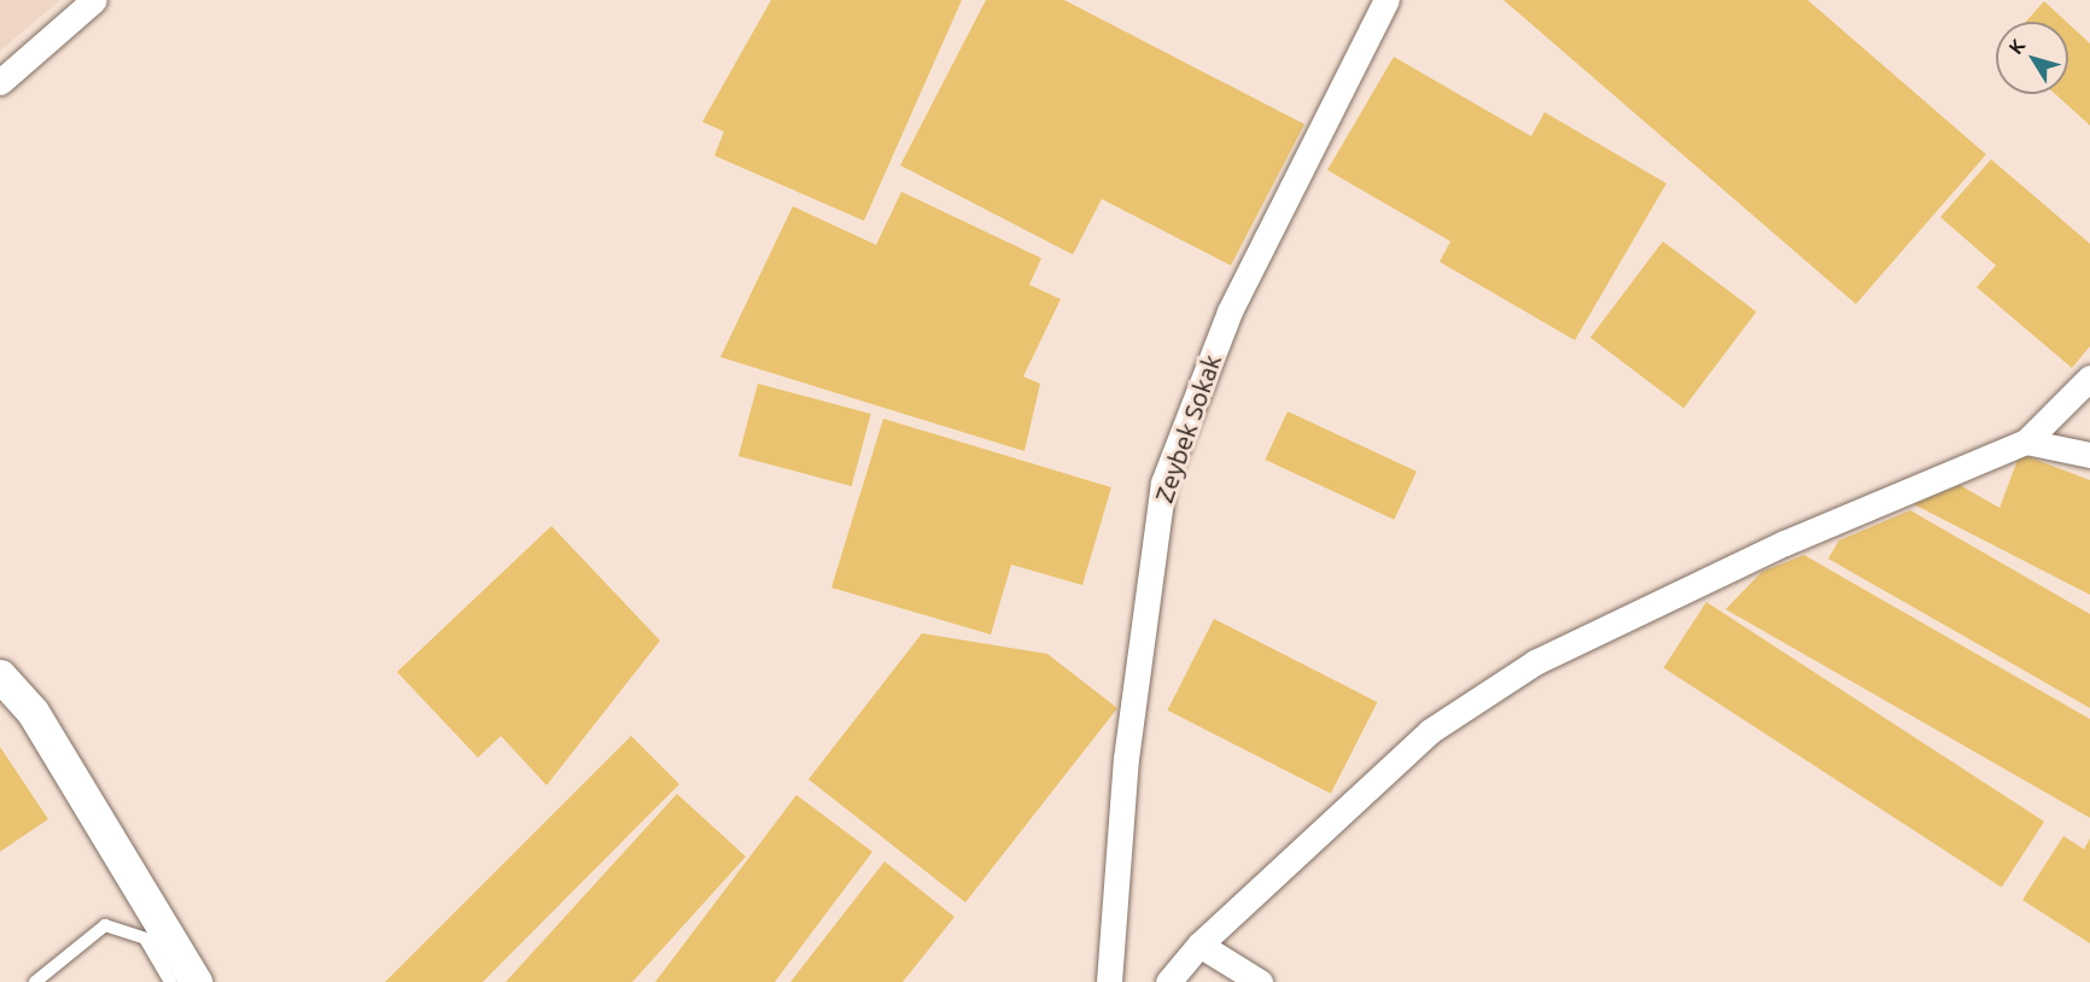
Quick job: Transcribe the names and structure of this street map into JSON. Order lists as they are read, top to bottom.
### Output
{
  "streets": {
    "street": ["Zeybek Sokak"]
  },
  "north": "top left"
}
